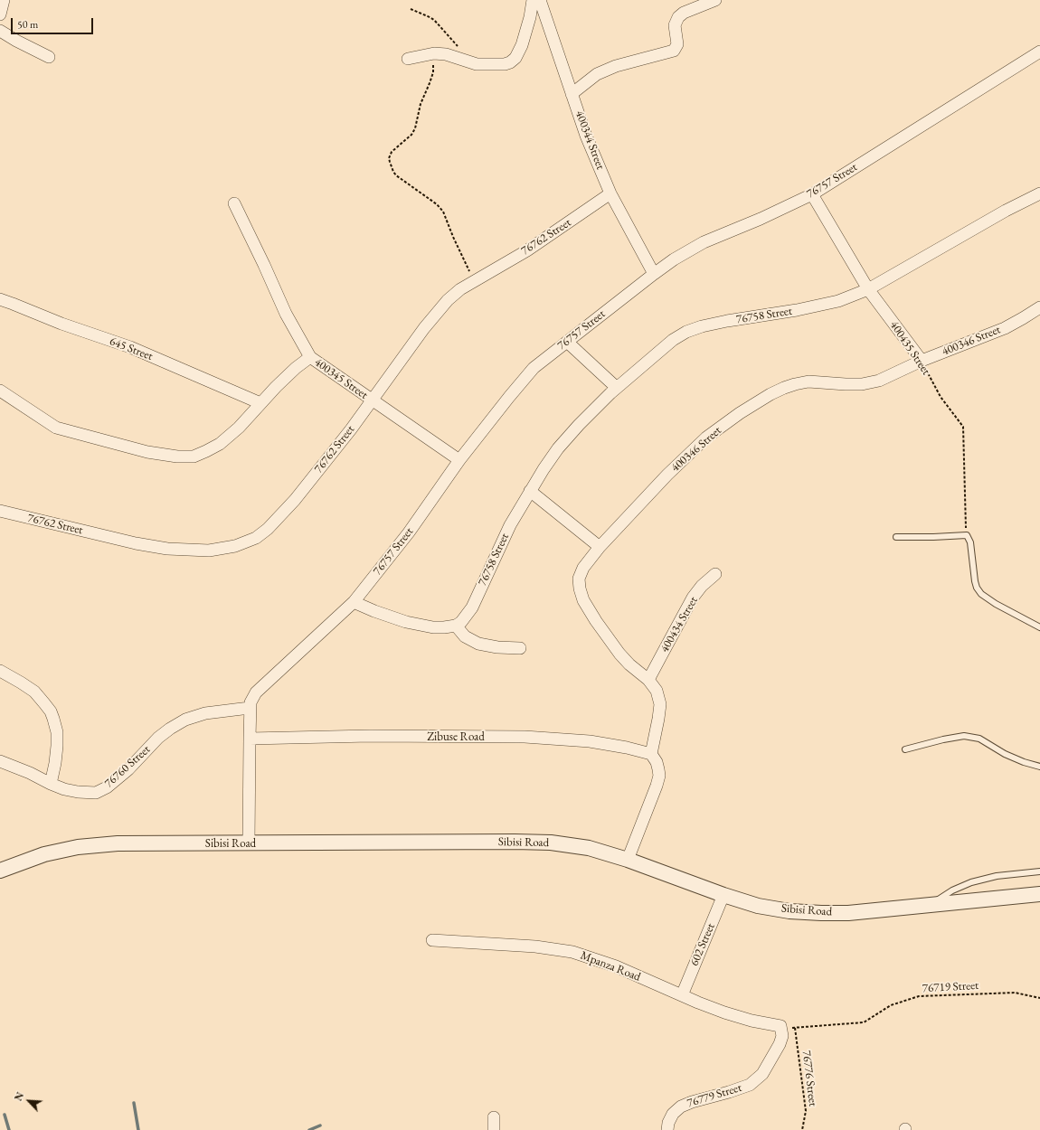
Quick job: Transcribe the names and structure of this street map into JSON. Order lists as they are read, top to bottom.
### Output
{
  "streets": {
    "street": [
      "400344 Street",
      "76757 Street",
      "76762 Street",
      "76758 Street",
      "400346 Street",
      "400435 Street",
      "645 Street",
      "400345 Street",
      "400434 Street",
      "Zibuse Road",
      "76760 Street",
      "Sibisi Road",
      "602 Street",
      "Mpanza Road",
      "76779 Street"
    ],
    "path": ["76719 Street", "76776 Street"]
  },
  "crossings": [
    ["400344 Street", "76757 Street"],
    ["400344 Street", "76762 Street"],
    ["76757 Street", "400435 Street"],
    ["76757 Street", "400345 Street"],
    ["76757 Street", "Zibuse Road"],
    ["76757 Street", "76760 Street"],
    ["76762 Street", "400345 Street"],
    ["76758 Street", "400435 Street"],
    ["400346 Street", "400435 Street"],
    ["400346 Street", "400434 Street"],
    ["400346 Street", "Zibuse Road"],
    ["Sibisi Road", "602 Street"],
    ["602 Street", "Mpanza Road"],
    ["Mpanza Road", "76719 Street"],
    ["Mpanza Road", "76779 Street"],
    ["76719 Street", "76776 Street"],
    ["76719 Street", "76779 Street"]
  ],
  "scale_bar": "50 m",
  "north": "top left"
}
